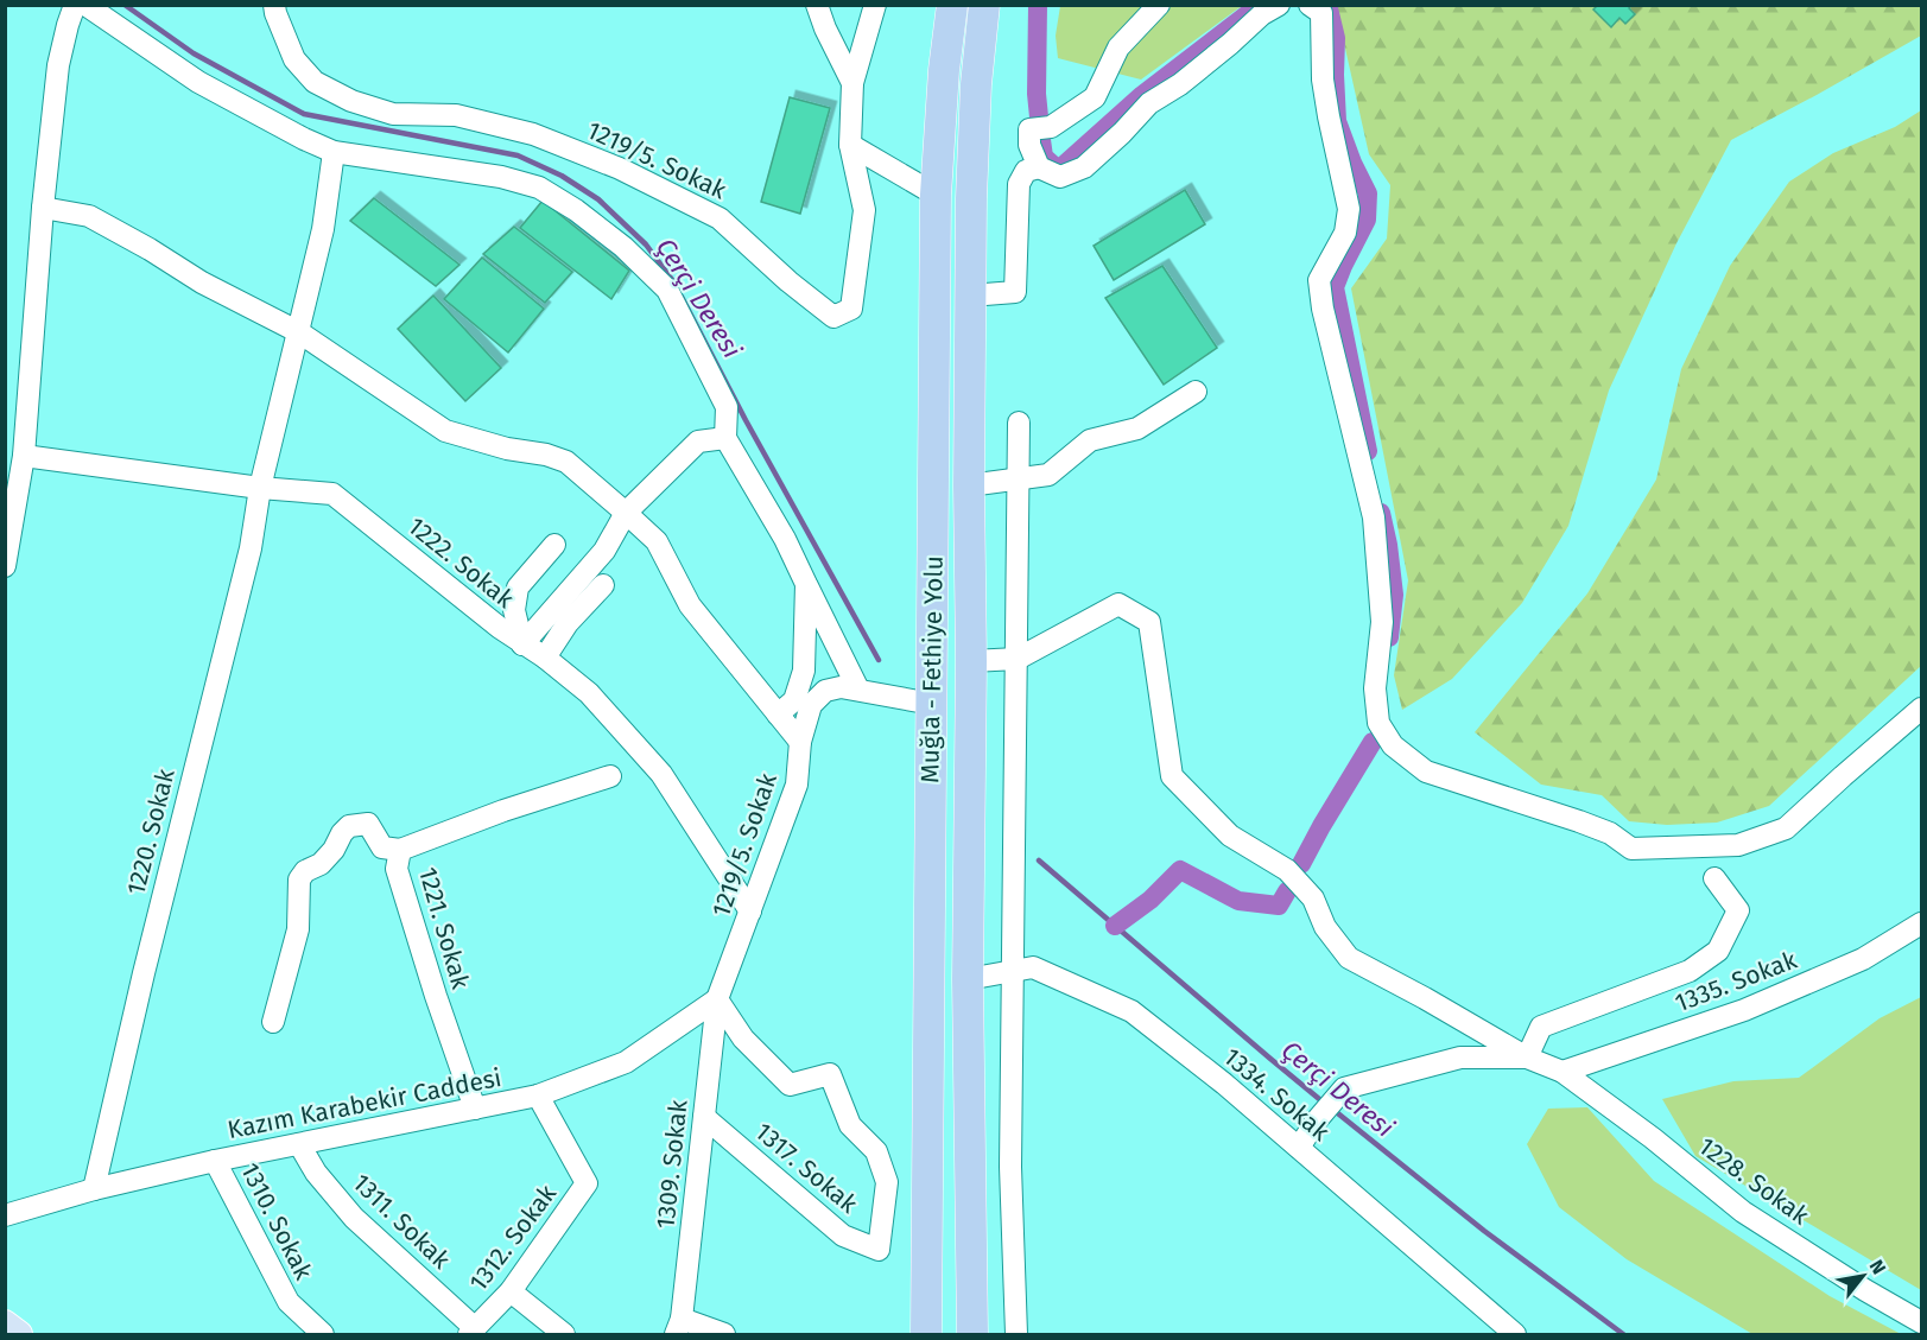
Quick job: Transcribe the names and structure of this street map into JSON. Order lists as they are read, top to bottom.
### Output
{
  "streets": {
    "highway": ["Muğla - Fethiye Yolu"],
    "street": [
      "1219/5. Sokak",
      "1222. Sokak",
      "1220. Sokak",
      "1221. Sokak",
      "1335. Sokak",
      "1334. Sokak",
      "Kazım Karabekir Caddesi",
      "1309. Sokak",
      "1317. Sokak",
      "1228. Sokak",
      "1310. Sokak",
      "1311. Sokak",
      "1312. Sokak"
    ]
  },
  "crossings": [
    ["1219/5. Sokak", "1222. Sokak"],
    ["1219/5. Sokak", "Muğla - Fethiye Yolu"],
    ["1219/5. Sokak", "Kazım Karabekir Caddesi"],
    ["1219/5. Sokak", "1309. Sokak"],
    ["1219/5. Sokak", "1317. Sokak"],
    ["1222. Sokak", "1220. Sokak"],
    ["Muğla - Fethiye Yolu", "1334. Sokak"],
    ["1220. Sokak", "Kazım Karabekir Caddesi"],
    ["1221. Sokak", "Kazım Karabekir Caddesi"],
    ["1335. Sokak", "1228. Sokak"],
    ["Kazım Karabekir Caddesi", "1309. Sokak"],
    ["Kazım Karabekir Caddesi", "1317. Sokak"],
    ["Kazım Karabekir Caddesi", "1310. Sokak"],
    ["Kazım Karabekir Caddesi", "1311. Sokak"],
    ["Kazım Karabekir Caddesi", "1312. Sokak"],
    ["1309. Sokak", "1317. Sokak"],
    ["1311. Sokak", "1312. Sokak"]
  ],
  "water": ["Çerçi Deresi"],
  "north": "top right"
}
